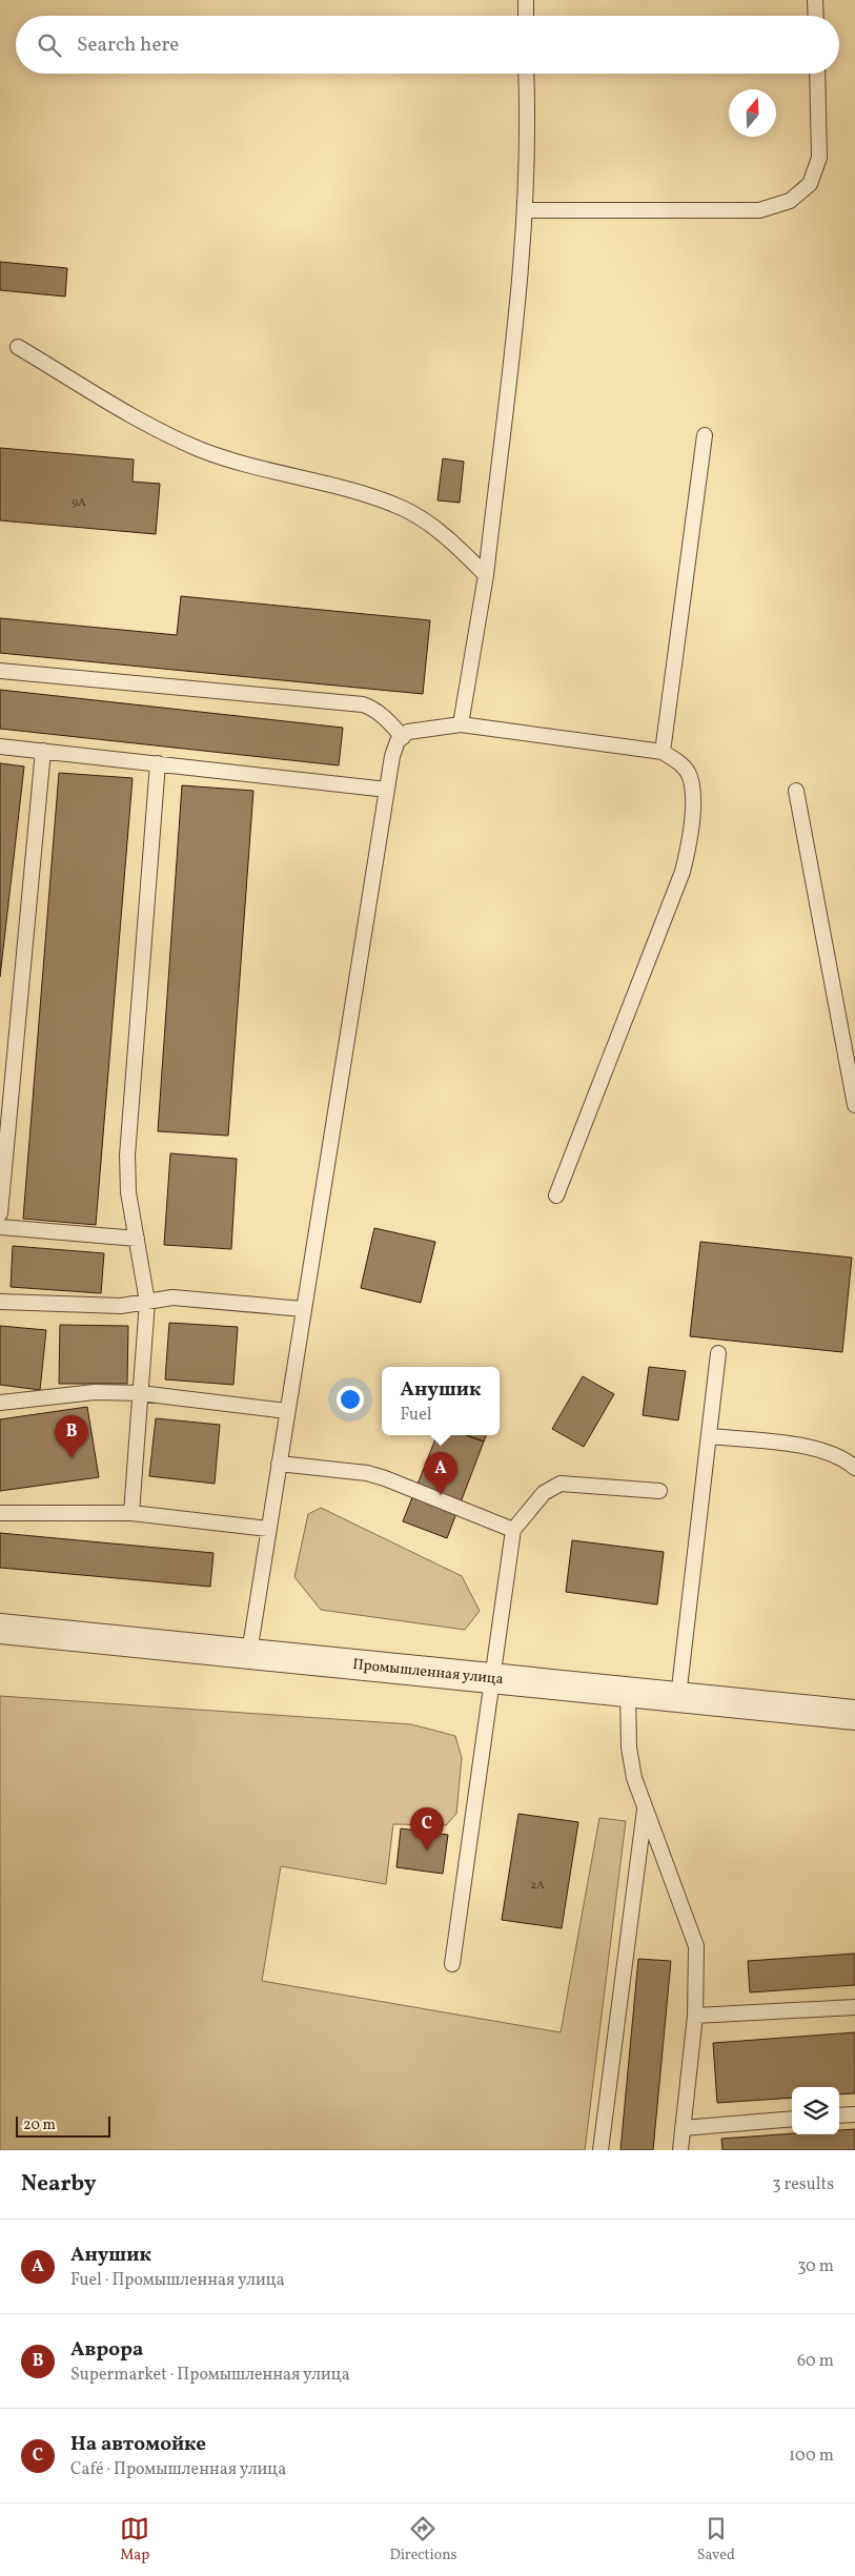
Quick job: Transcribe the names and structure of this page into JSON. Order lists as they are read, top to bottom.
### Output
{
  "streets": {
    "street": ["Промышленная улица"]
  },
  "house_numbers": ["9А", "2А"],
  "scale_bar": "20 m",
  "north": "top",
  "page": {
    "search": "Search here",
    "popup": ["Анушик", "Fuel"],
    "pins": ["B", "A", "C"],
    "scale": "20 m",
    "heading": ["Nearby", "3 results"],
    "list": [
      {
        "mark": "A",
        "name": "Анушик",
        "note": "Fuel · Промышленная улица",
        "value": "30 m"
      },
      {
        "mark": "B",
        "name": "Аврора",
        "note": "Supermarket · Промышленная улица",
        "value": "60 m"
      },
      {
        "mark": "C",
        "name": "На автомойке",
        "note": "Café · Промышленная улица",
        "value": "100 m"
      }
    ],
    "nav": ["Map", "Directions", "Saved"]
  }
}
